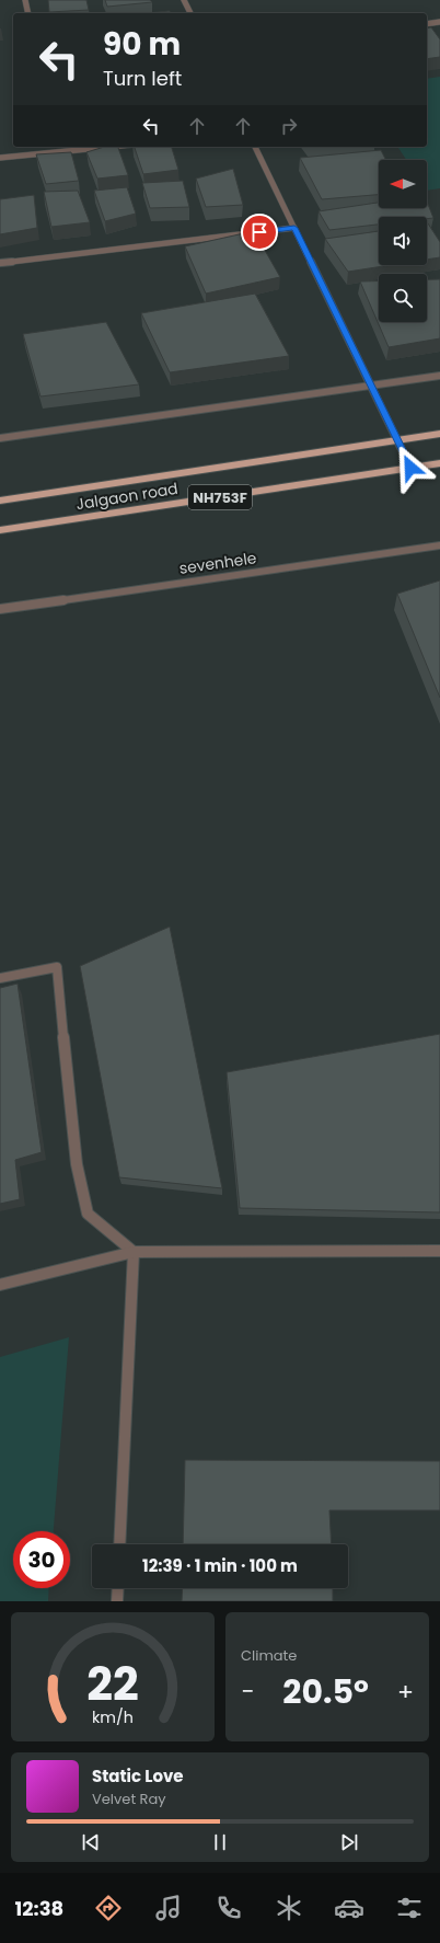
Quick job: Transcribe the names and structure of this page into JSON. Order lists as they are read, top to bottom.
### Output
{
  "streets": {
    "highway": ["Jalgaon road", "NH753F"],
    "street": ["sevenhele"]
  },
  "north": "left",
  "page": {
    "turn": ["90 m", "Turn left"],
    "limit": "30",
    "trip": "12:39 · 1 min · 100 m",
    "tile": "Climate",
    "heat": ["−", "20.5°", "+"],
    "song": ["Static Love", "Velvet Ray"],
    "tabs": "12:38",
    "gauge": ["22", "km/h"]
  }
}
